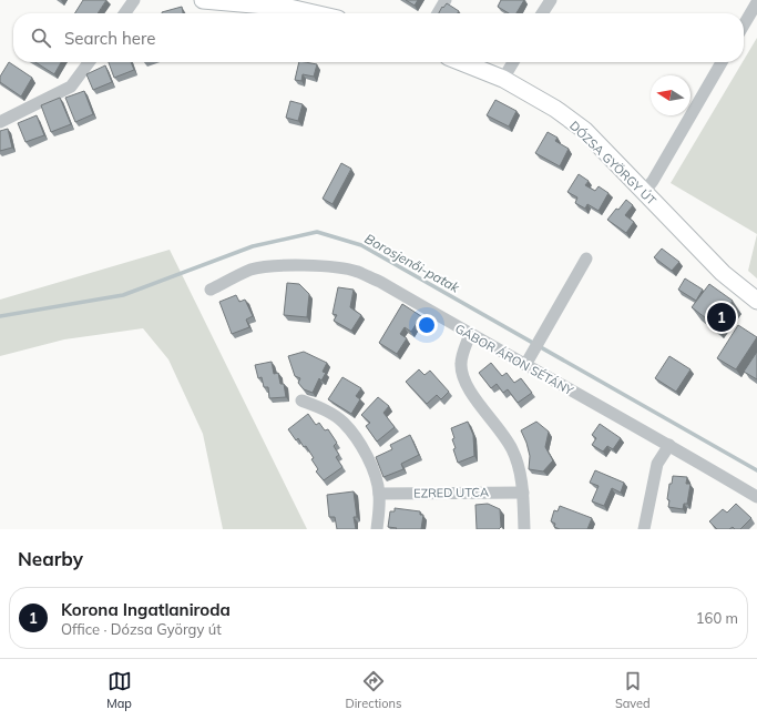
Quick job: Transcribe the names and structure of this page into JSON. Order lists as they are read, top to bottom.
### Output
{
  "streets": {
    "main road": ["DÓZSA GYÖRGY ÚT"],
    "street": ["GÁBOR ÁRON SÉTÁNY", "EZRED UTCA"]
  },
  "water": ["Borosjenői-patak"],
  "north": "left",
  "page": {
    "search": "Search here",
    "pins": "1",
    "heading": "Nearby",
    "list": [
      {
        "mark": "1",
        "name": "Korona Ingatlaniroda",
        "note": "Office · Dózsa György út",
        "value": "160 m"
      }
    ],
    "nav": ["Map", "Directions", "Saved"]
  }
}
